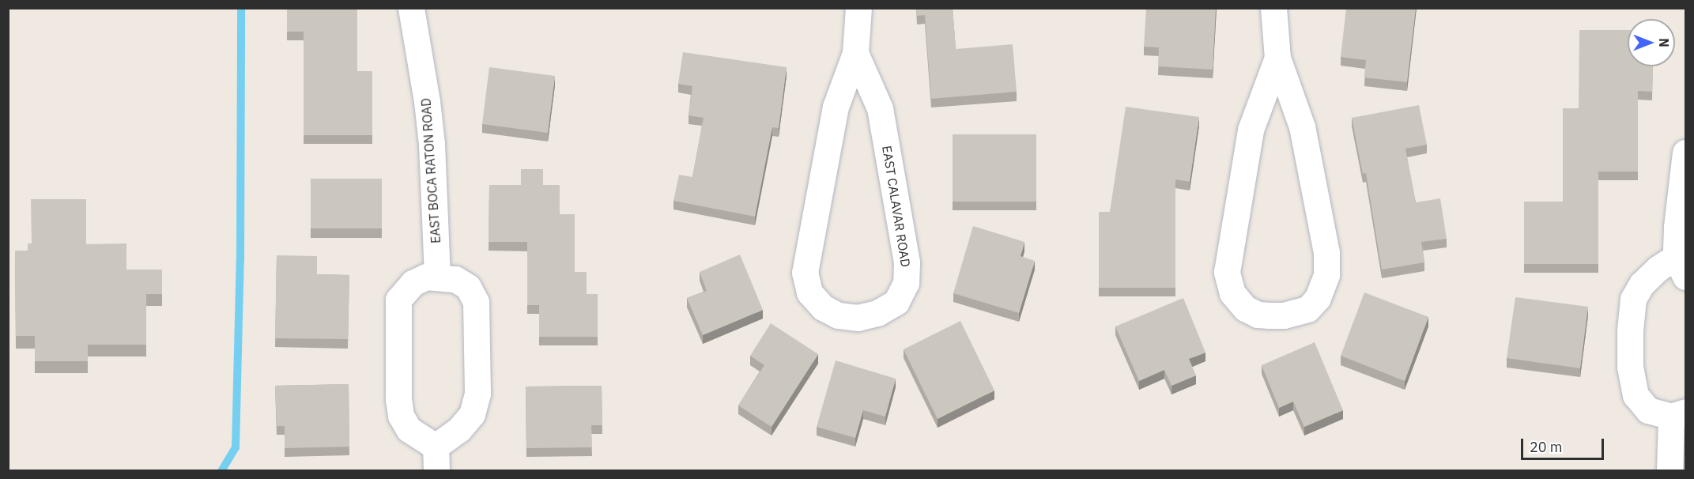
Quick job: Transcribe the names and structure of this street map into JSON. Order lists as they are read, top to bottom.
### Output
{
  "streets": {
    "street": ["EAST BOCA RATON ROAD", "EAST CALAVAR ROAD"]
  },
  "scale_bar": "20 m",
  "north": "right"
}
